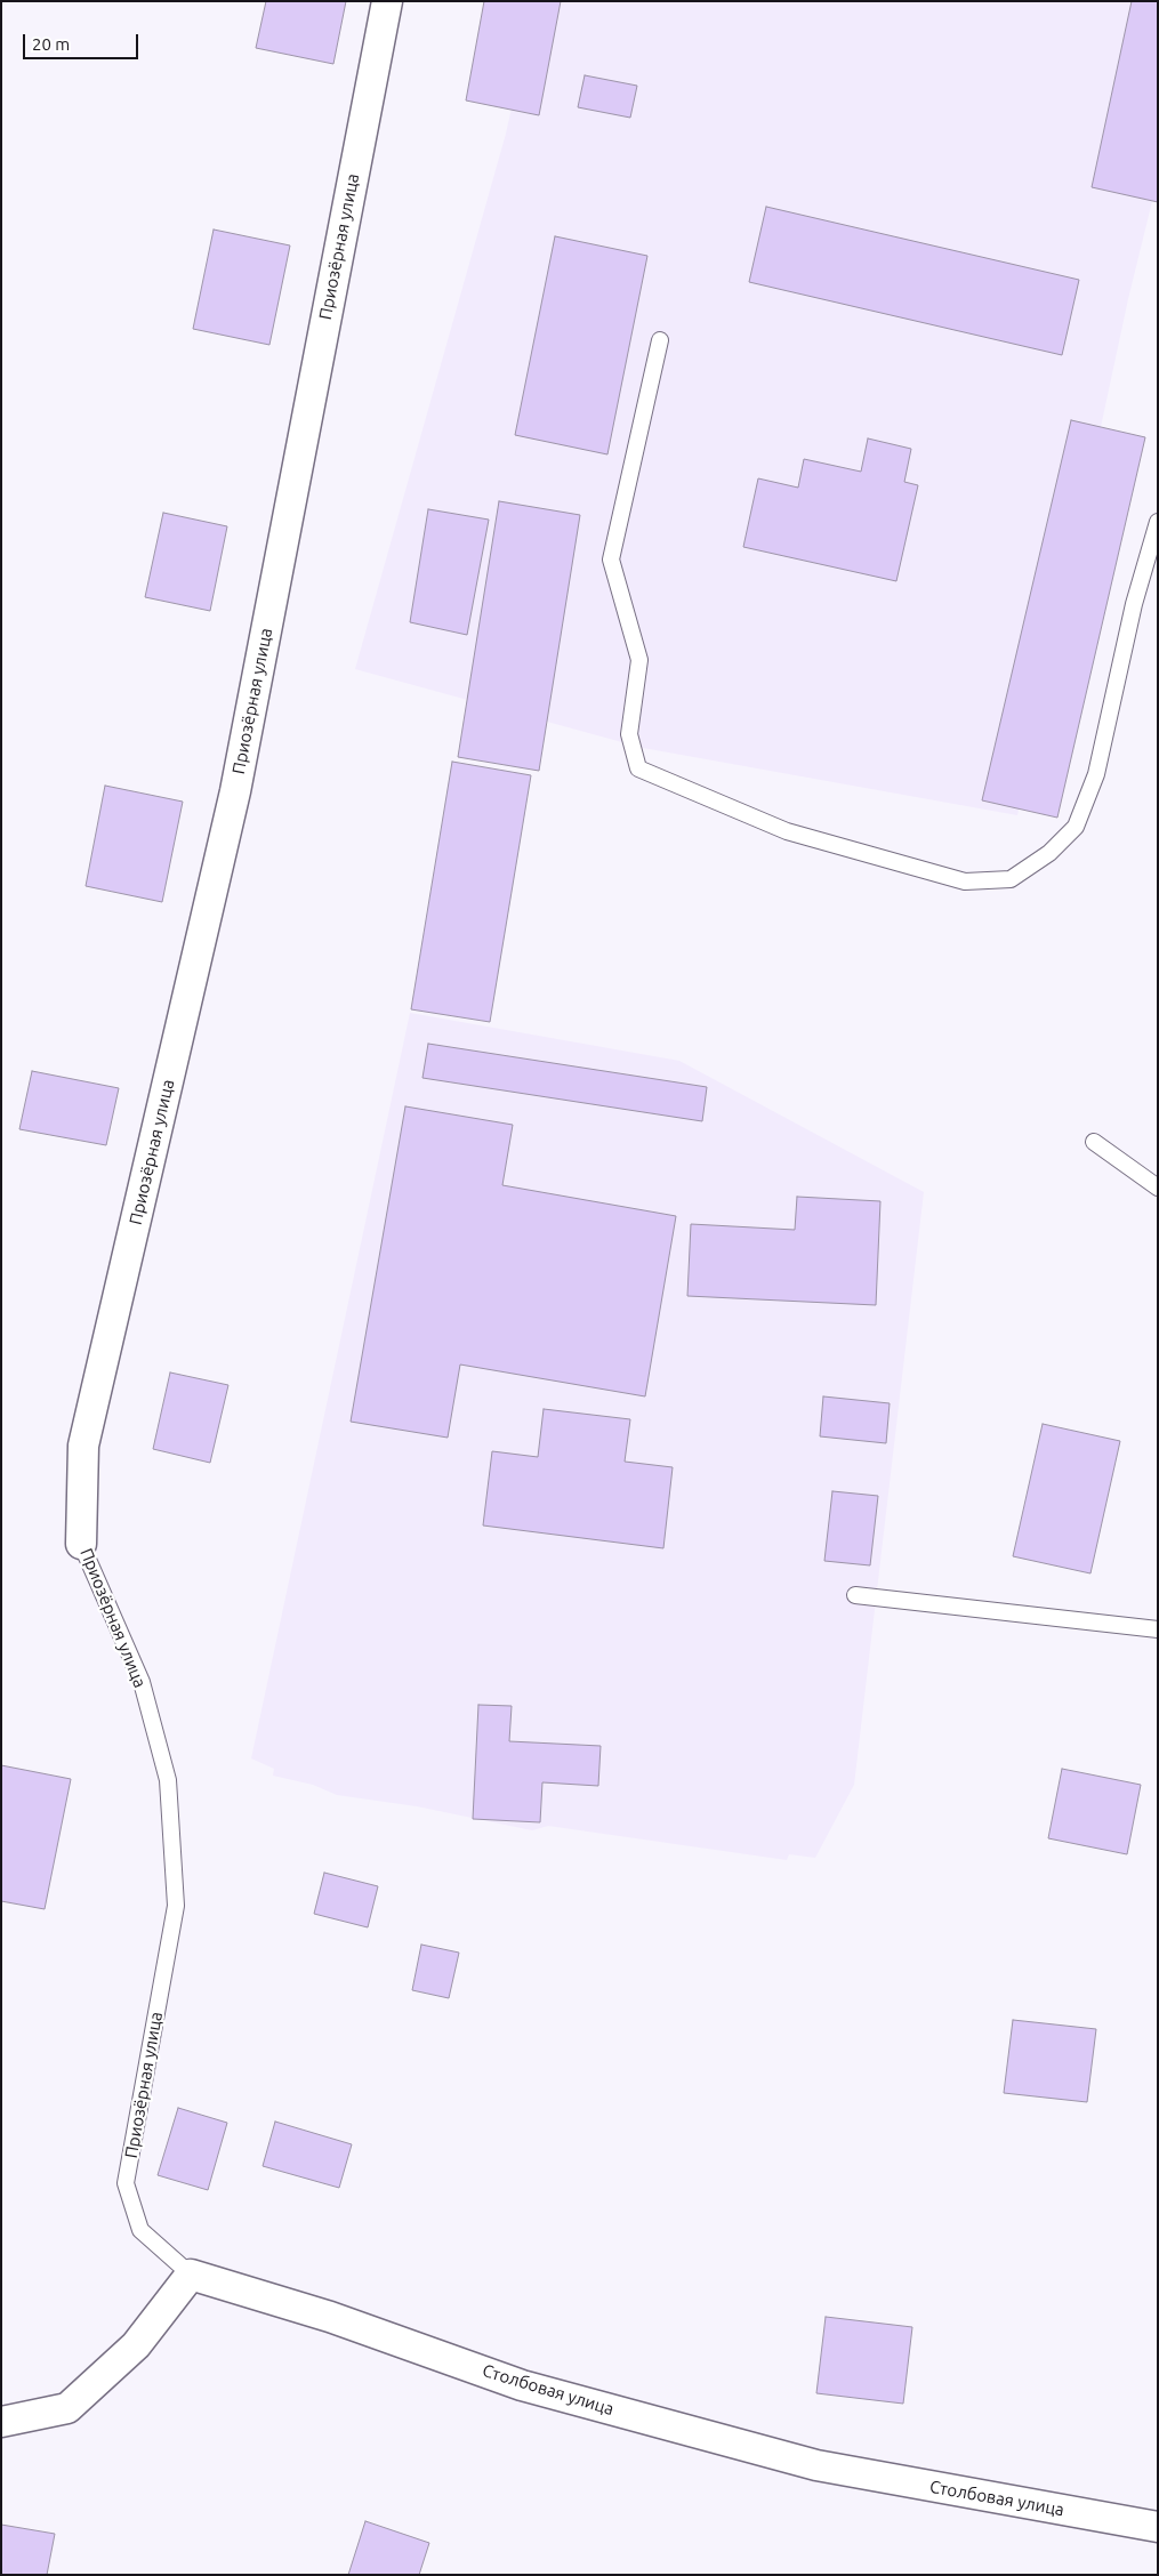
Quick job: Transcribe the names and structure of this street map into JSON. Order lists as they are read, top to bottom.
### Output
{
  "streets": {
    "street": ["Приозёрная улица", "Столбовая улица"]
  },
  "crossings": [
    ["Приозёрная улица", "Столбовая улица"]
  ],
  "scale_bar": "20 m"
}
